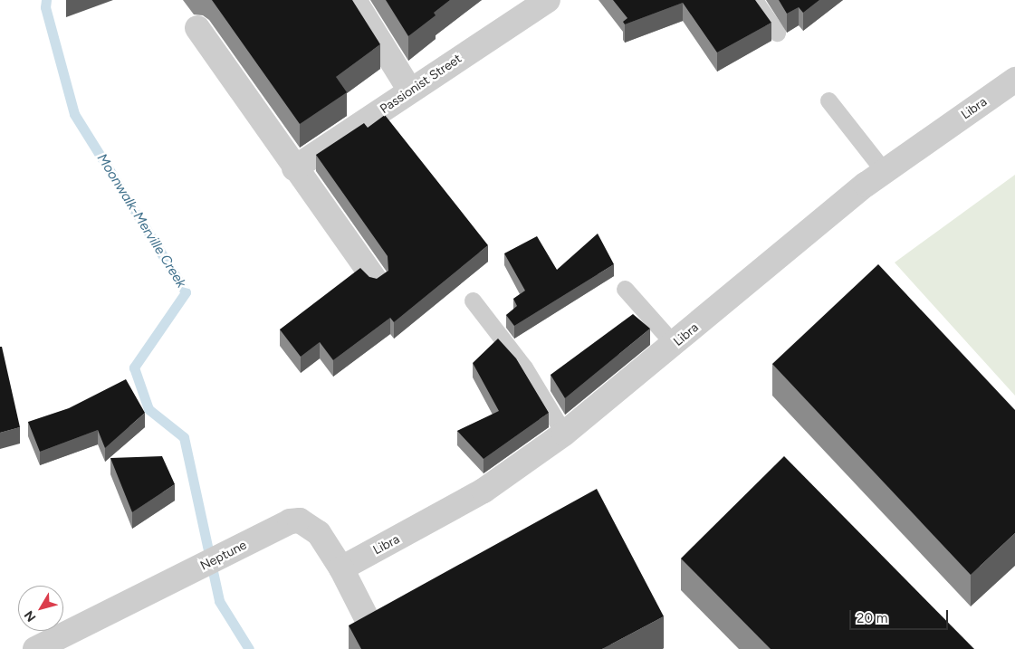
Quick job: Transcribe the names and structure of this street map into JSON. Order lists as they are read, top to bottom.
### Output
{
  "streets": {
    "street": ["Passionist Street", "Libra", "Neptune"]
  },
  "crossings": [
    ["Libra", "Neptune"]
  ],
  "water": ["Moonwalk-Merville Creek"],
  "scale_bar": "20 m",
  "north": "bottom left"
}
